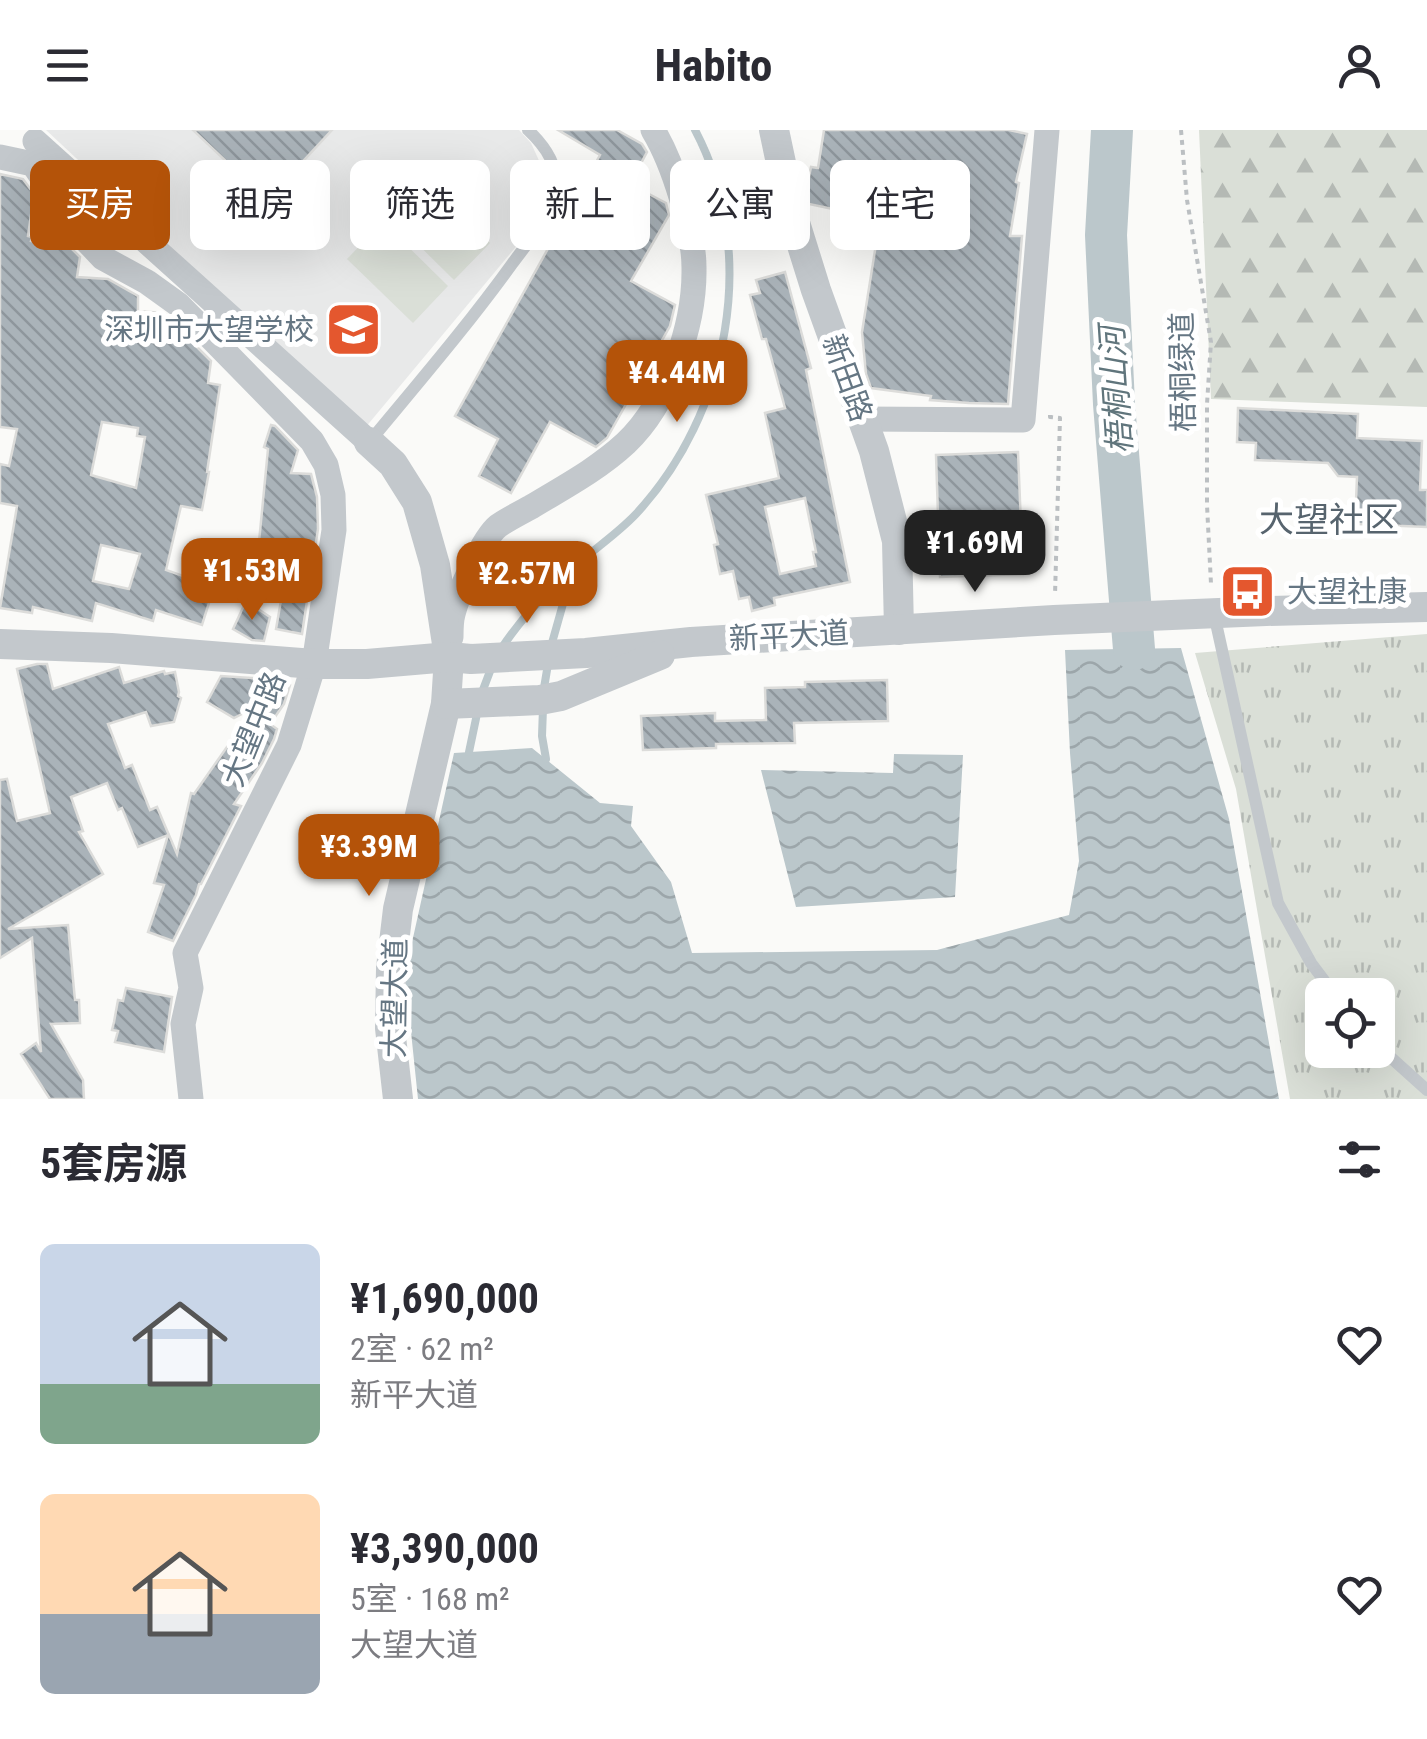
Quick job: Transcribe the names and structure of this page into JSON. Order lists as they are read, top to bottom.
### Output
{
  "streets": {
    "street": [
      "新田路",
      "新平大道",
      "大望中路",
      "大望大道"
    ],
    "path": ["梧桐绿道"]
  },
  "crossings": [
    ["梧桐绿道", "新平大道"],
    ["新田路", "新平大道"],
    ["新平大道", "大望中路"],
    ["新平大道", "大望大道"]
  ],
  "districts": ["大望社区"],
  "water": ["梧桐山河"],
  "places": {
    "school or university": ["深圳市大望学校"],
    "bus stop": ["大望社康"]
  },
  "page": {
    "header": "Habito",
    "chip": [
      "买房",
      "租房",
      "筛选",
      "新上",
      "公寓",
      "住宅"
    ],
    "price": [
      "¥4.44M",
      "¥1.69M",
      "¥1.53M",
      "¥2.57M",
      "¥3.39M"
    ],
    "heading": "5套房源",
    "list": [
      {
        "name": "¥1,690,000",
        "note": "2室 · 62 m² · 新平大道"
      },
      {
        "name": "¥3,390,000",
        "note": "5室 · 168 m² · 大望大道"
      }
    ]
  }
}
